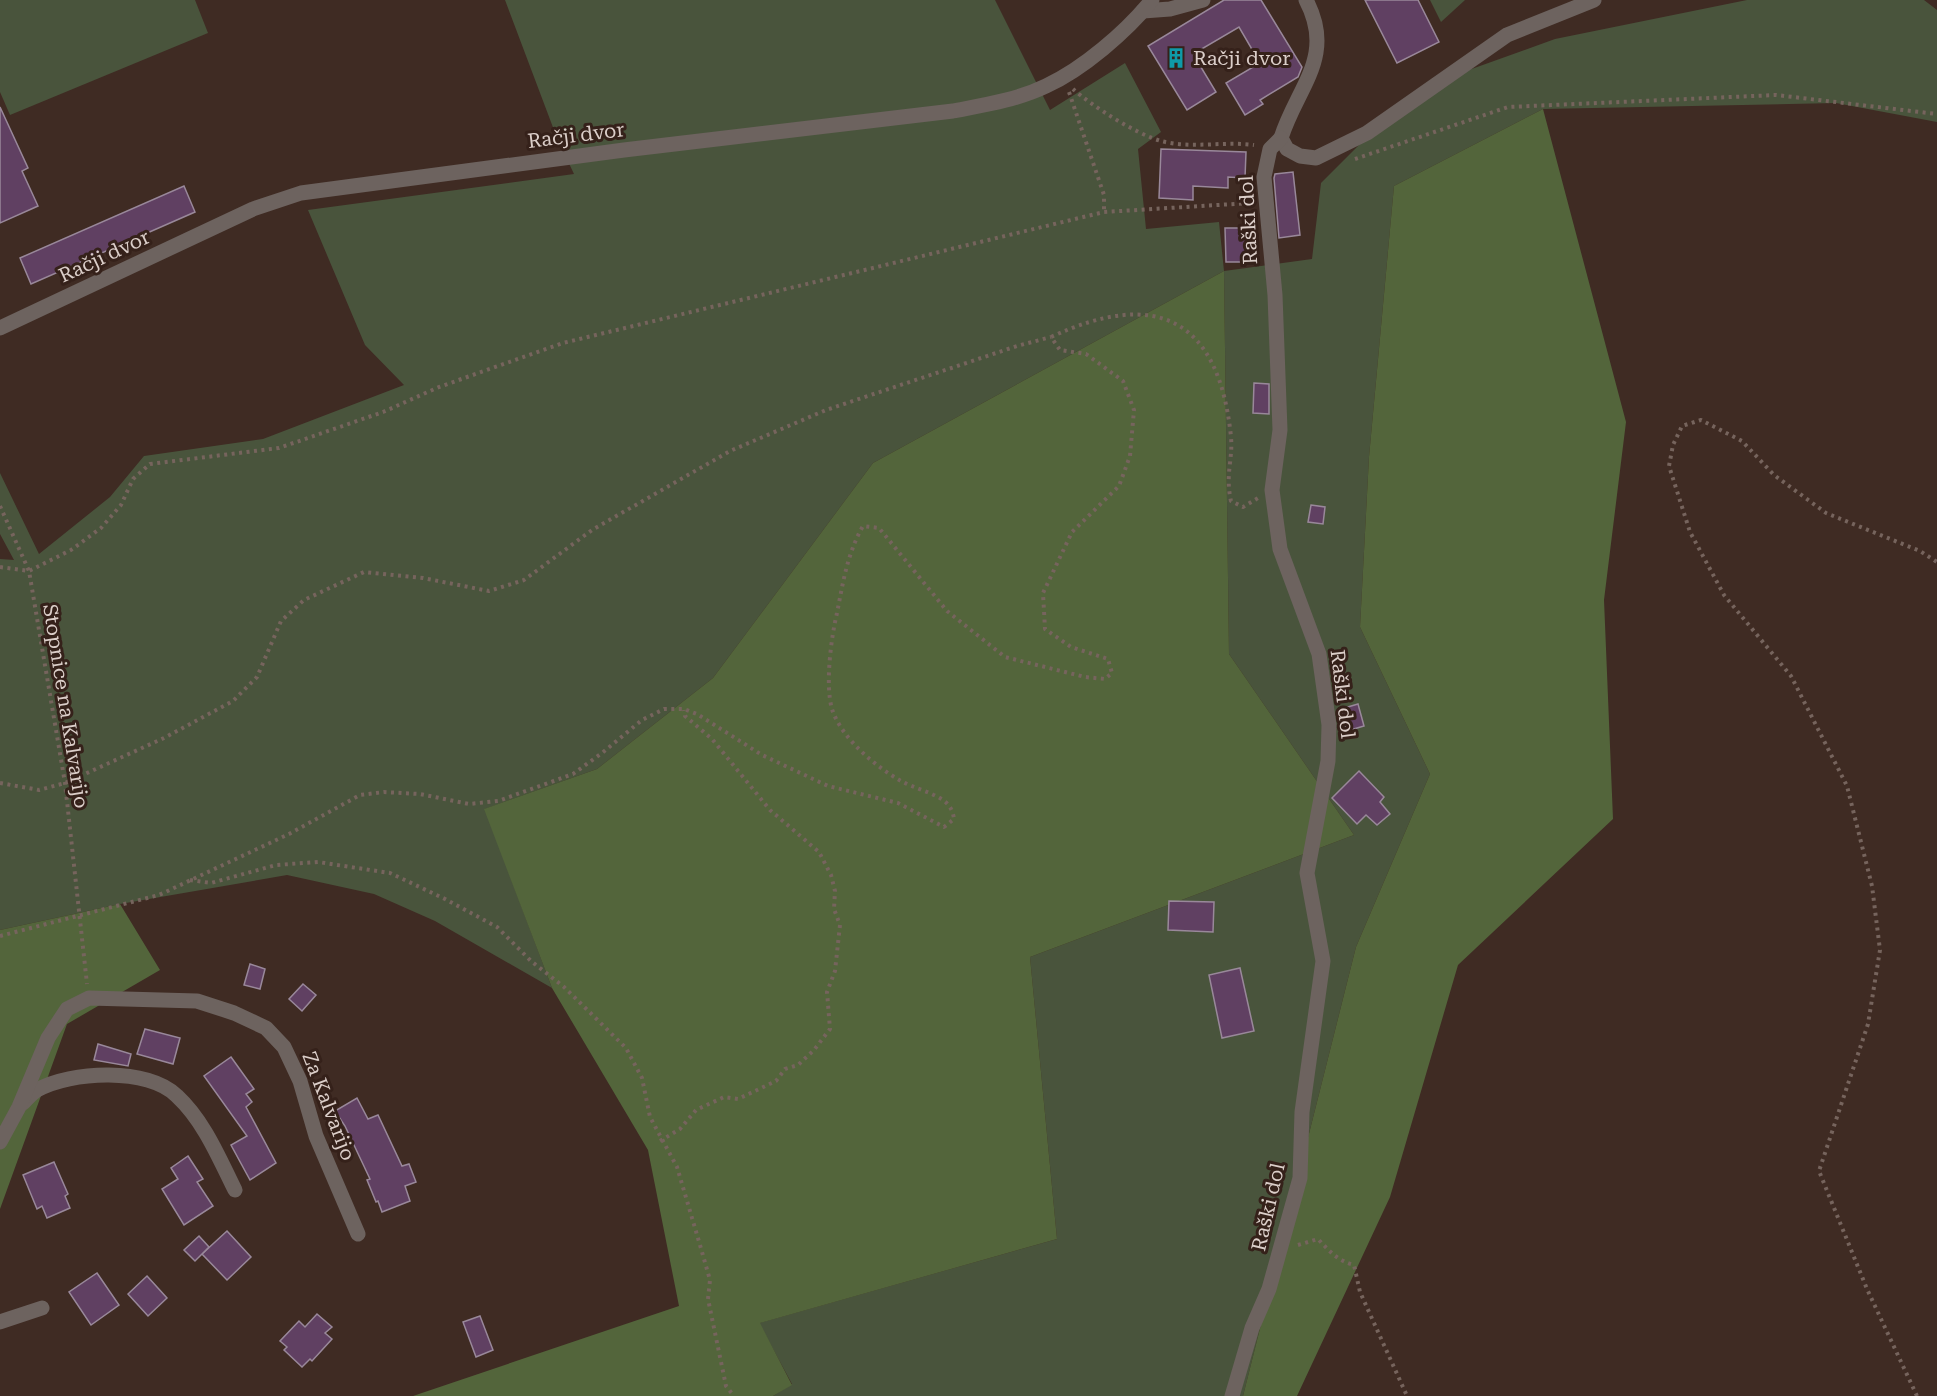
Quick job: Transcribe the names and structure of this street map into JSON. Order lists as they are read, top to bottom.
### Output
{
  "streets": {
    "street": ["Račji dvor", "Raški dol", "Za Kalvarijo"],
    "path": ["Stopnice na Kalvarijo"]
  },
  "crossings": [
    ["Stopnice na Kalvarijo", "Za Kalvarijo"]
  ],
  "places": {
    "building": ["Račji dvor"]
  }
}
